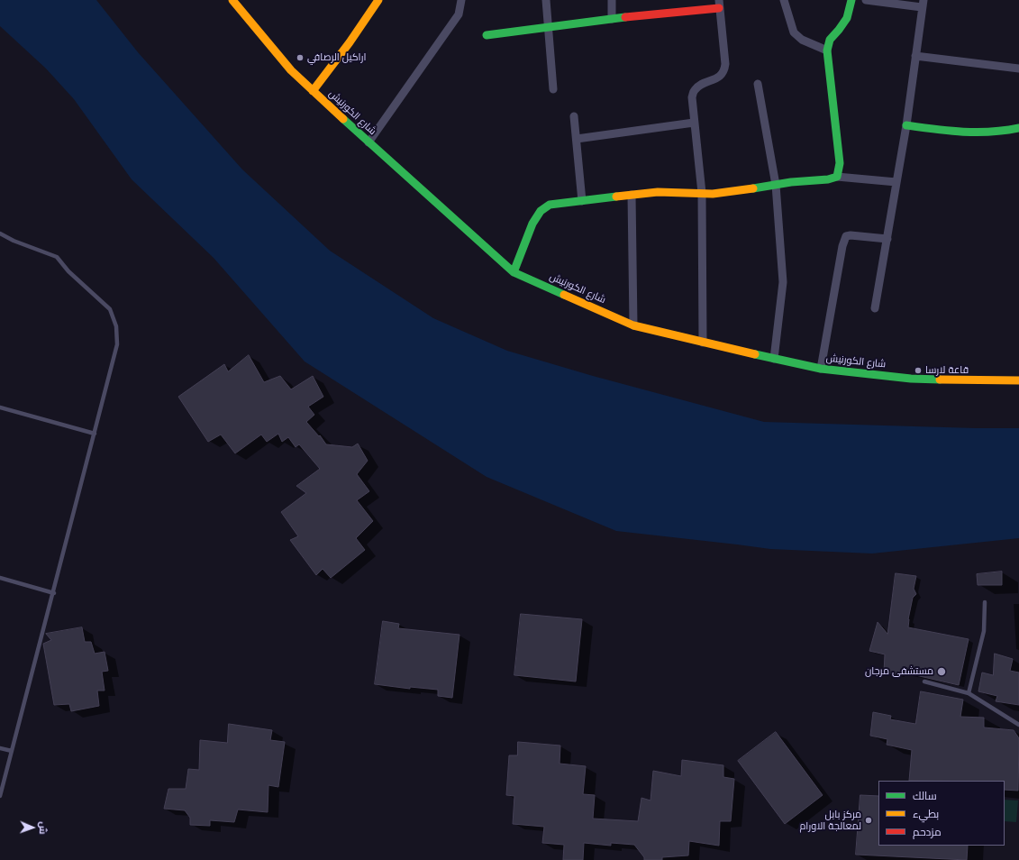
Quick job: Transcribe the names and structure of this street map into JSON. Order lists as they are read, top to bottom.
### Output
{
  "streets": {
    "street": ["شارع الكورنيش"]
  },
  "places": [
    "اراكيل الرصافي",
    "قاعة لارسا",
    "مستشفى مرجان",
    "مركز بابل لمعالجة الاورام"
  ],
  "legend": ["سالك", "بطيء", "مزدحم"],
  "north": "right"
}
